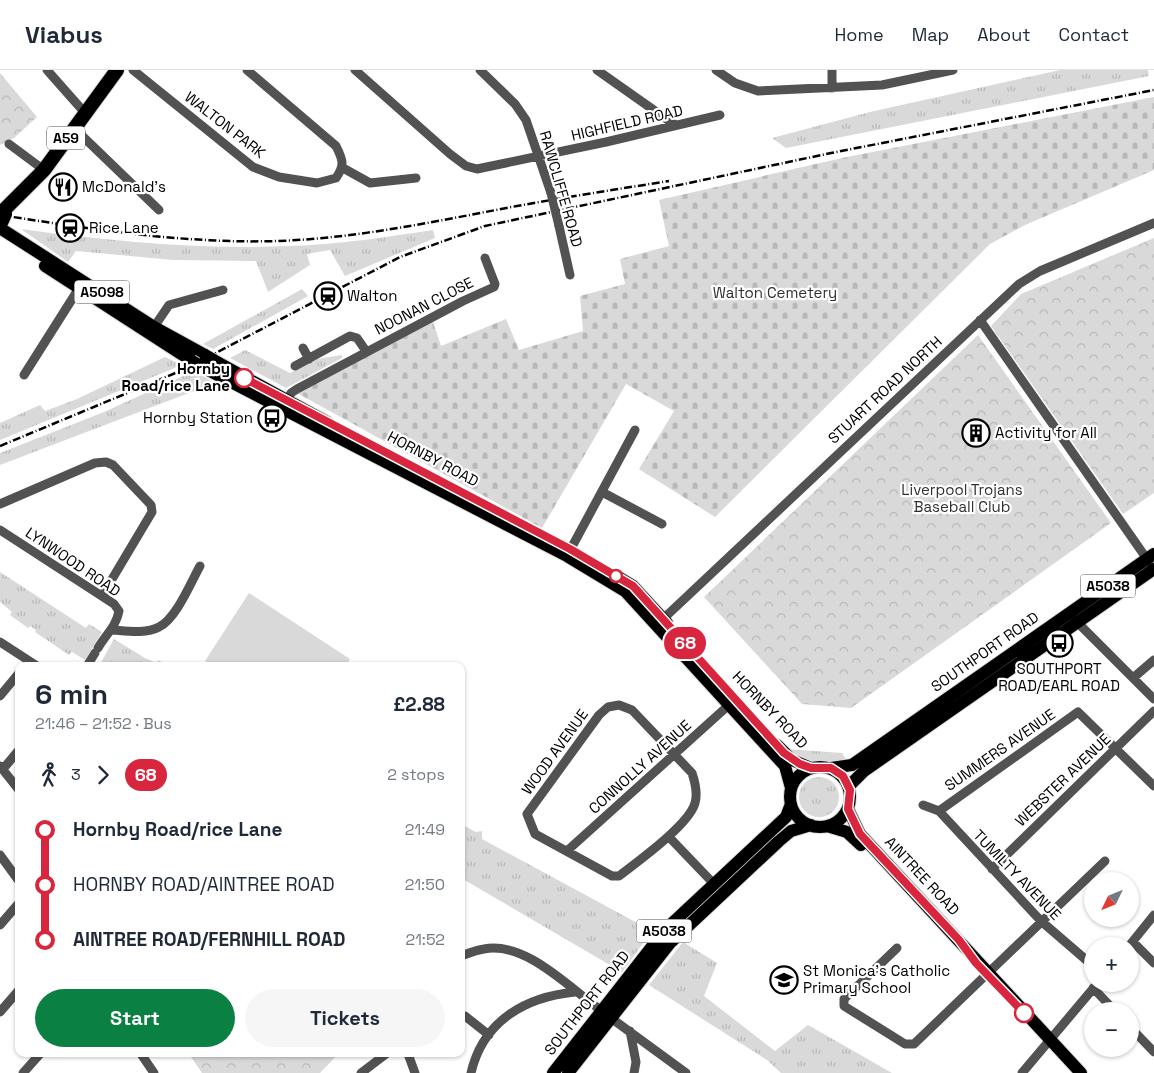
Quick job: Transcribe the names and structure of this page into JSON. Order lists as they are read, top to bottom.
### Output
{
  "streets": {
    "highway": ["A59"],
    "main road": [
      "A5098",
      "HORNBY ROAD",
      "A5038",
      "SOUTHPORT ROAD",
      "AINTREE ROAD"
    ],
    "street": [
      "HIGHFIELD ROAD",
      "WALTON PARK",
      "RAWCLIFFE ROAD",
      "NOONAN CLOSE",
      "STUART ROAD NORTH",
      "LYNWOOD ROAD",
      "SUMMERS AVENUE",
      "WOOD AVENUE",
      "CONNOLLY AVENUE",
      "WEBSTER AVENUE",
      "TUMILTY AVENUE"
    ]
  },
  "crossings": [
    ["HIGHFIELD ROAD", "RAWCLIFFE ROAD"],
    ["A59", "HORNBY ROAD"],
    ["A5098", "HORNBY ROAD"],
    ["A5098", "A5038"],
    ["A5098", "SOUTHPORT ROAD"],
    ["A5098", "CONNOLLY AVENUE"],
    ["A5098", "AINTREE ROAD"],
    ["NOONAN CLOSE", "HORNBY ROAD"],
    ["STUART ROAD NORTH", "HORNBY ROAD"],
    ["HORNBY ROAD", "A5038"],
    ["HORNBY ROAD", "SOUTHPORT ROAD"],
    ["HORNBY ROAD", "CONNOLLY AVENUE"],
    ["HORNBY ROAD", "AINTREE ROAD"],
    ["A5038", "SOUTHPORT ROAD"],
    ["A5038", "AINTREE ROAD"],
    ["SOUTHPORT ROAD", "AINTREE ROAD"],
    ["SUMMERS AVENUE", "WEBSTER AVENUE"],
    ["SUMMERS AVENUE", "TUMILTY AVENUE"],
    ["WOOD AVENUE", "CONNOLLY AVENUE"],
    ["WEBSTER AVENUE", "TUMILTY AVENUE"]
  ],
  "parks": ["Walton Cemetery", "Liverpool Trojans Baseball Club"],
  "places": {
    "restaurant": ["McDonald's"],
    "station": ["Rice Lane", "Walton"],
    "other": ["Hornby Road/rice Lane"],
    "bus stop": ["Hornby Station", "SOUTHPORT ROAD/EARL ROAD"],
    "building": ["Activity for All"],
    "school or university": ["St Monica's Catholic Primary School"]
  },
  "lines": ["bus line 68"],
  "north": "bottom left",
  "page": {
    "header": "Viabus",
    "nav": [
      "Home",
      "Map",
      "About",
      "Contact"
    ],
    "on_map": "68",
    "heading": ["6 min", "21:46 – 21:52 · Bus", "£2.88"],
    "legs": ["3", "68", "2 stops"],
    "list": [
      {
        "name": "Hornby Road/rice Lane",
        "value": "21:49"
      },
      {
        "name": "HORNBY ROAD/AINTREE ROAD",
        "value": "21:50"
      },
      {
        "name": "AINTREE ROAD/FERNHILL ROAD",
        "value": "21:52"
      }
    ],
    "map_buttons": ["+", "−"],
    "buttons": ["Start", "Tickets"]
  }
}
